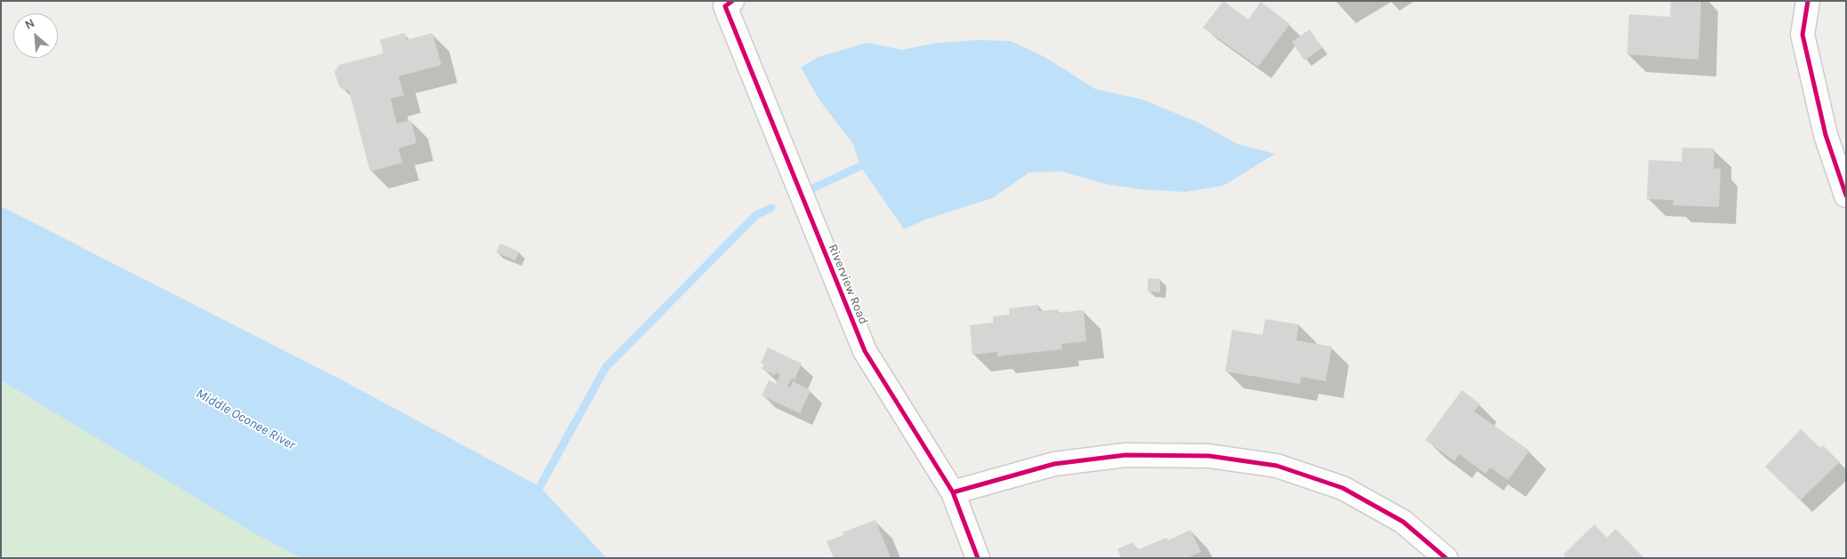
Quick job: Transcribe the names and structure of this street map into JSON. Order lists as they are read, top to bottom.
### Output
{
  "streets": {
    "street": ["Riverview Road"]
  },
  "water": ["Middle Oconee River"],
  "north": "top left"
}
